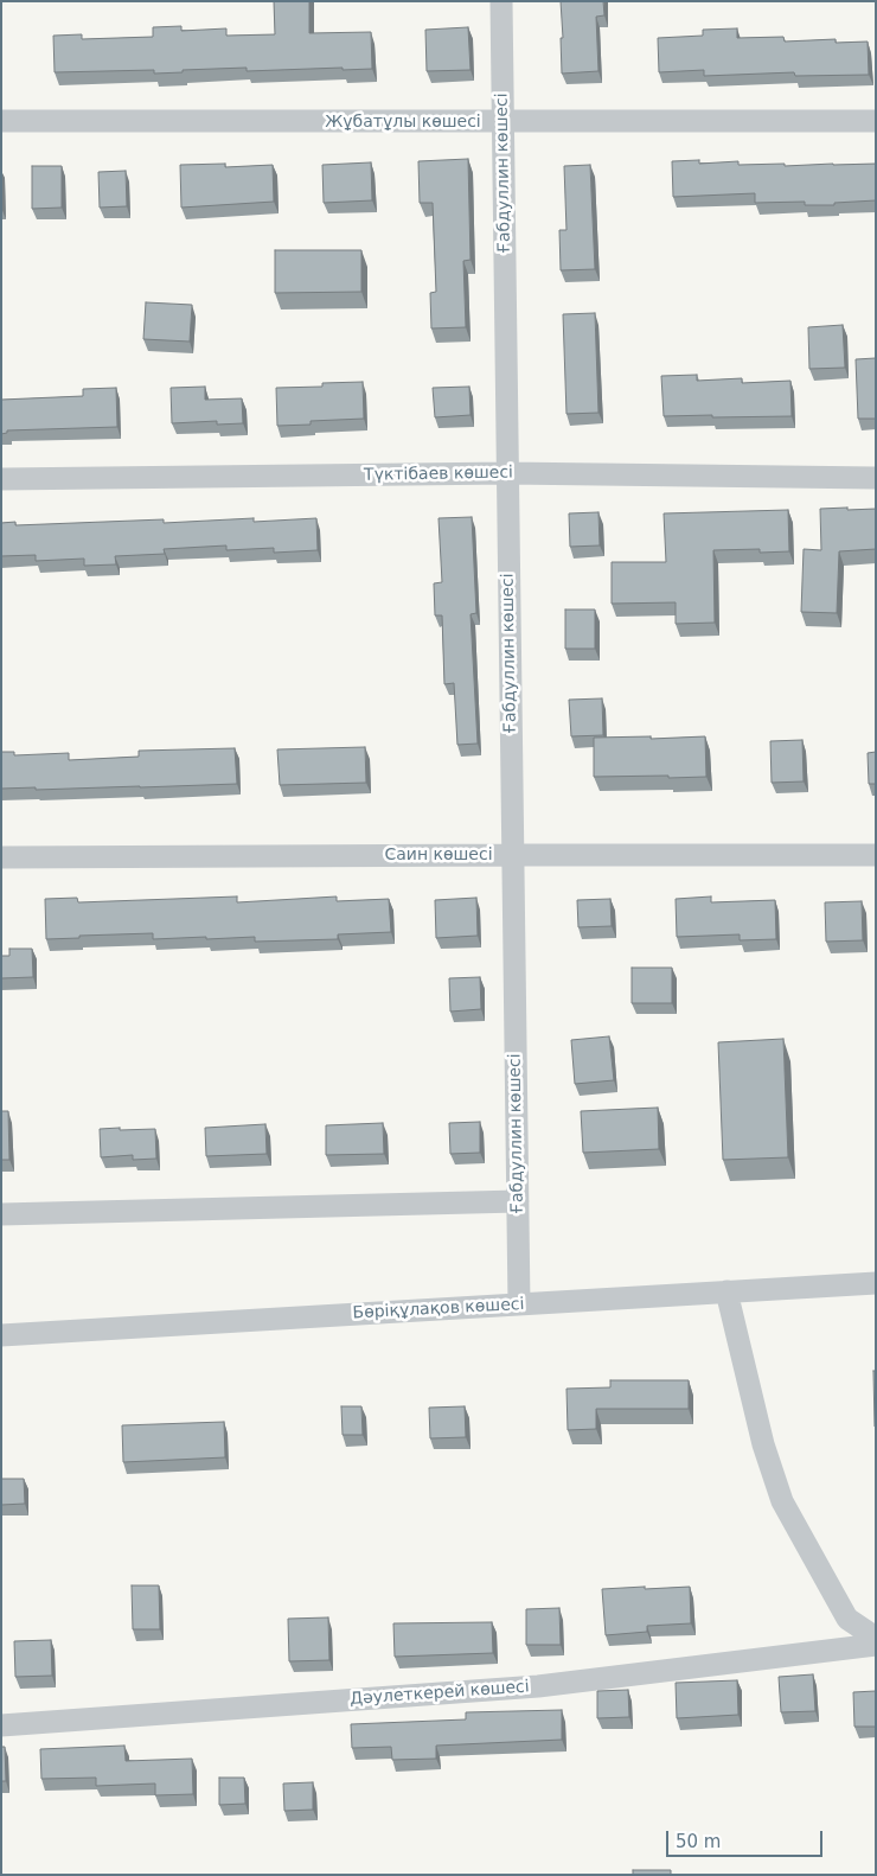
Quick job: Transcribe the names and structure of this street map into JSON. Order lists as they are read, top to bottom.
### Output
{
  "streets": {
    "street": [
      "Жұбатұлы көшесі",
      "Ғабдуллин көшесі",
      "Түктібаев көшесі",
      "Саин көшесі",
      "Бөріқұлақов көшесі",
      "Дәулеткерей көшесі"
    ]
  },
  "crossings": [
    ["Жұбатұлы көшесі", "Ғабдуллин көшесі"],
    ["Ғабдуллин көшесі", "Түктібаев көшесі"],
    ["Ғабдуллин көшесі", "Саин көшесі"],
    ["Ғабдуллин көшесі", "Бөріқұлақов көшесі"]
  ],
  "scale_bar": "50 m"
}
